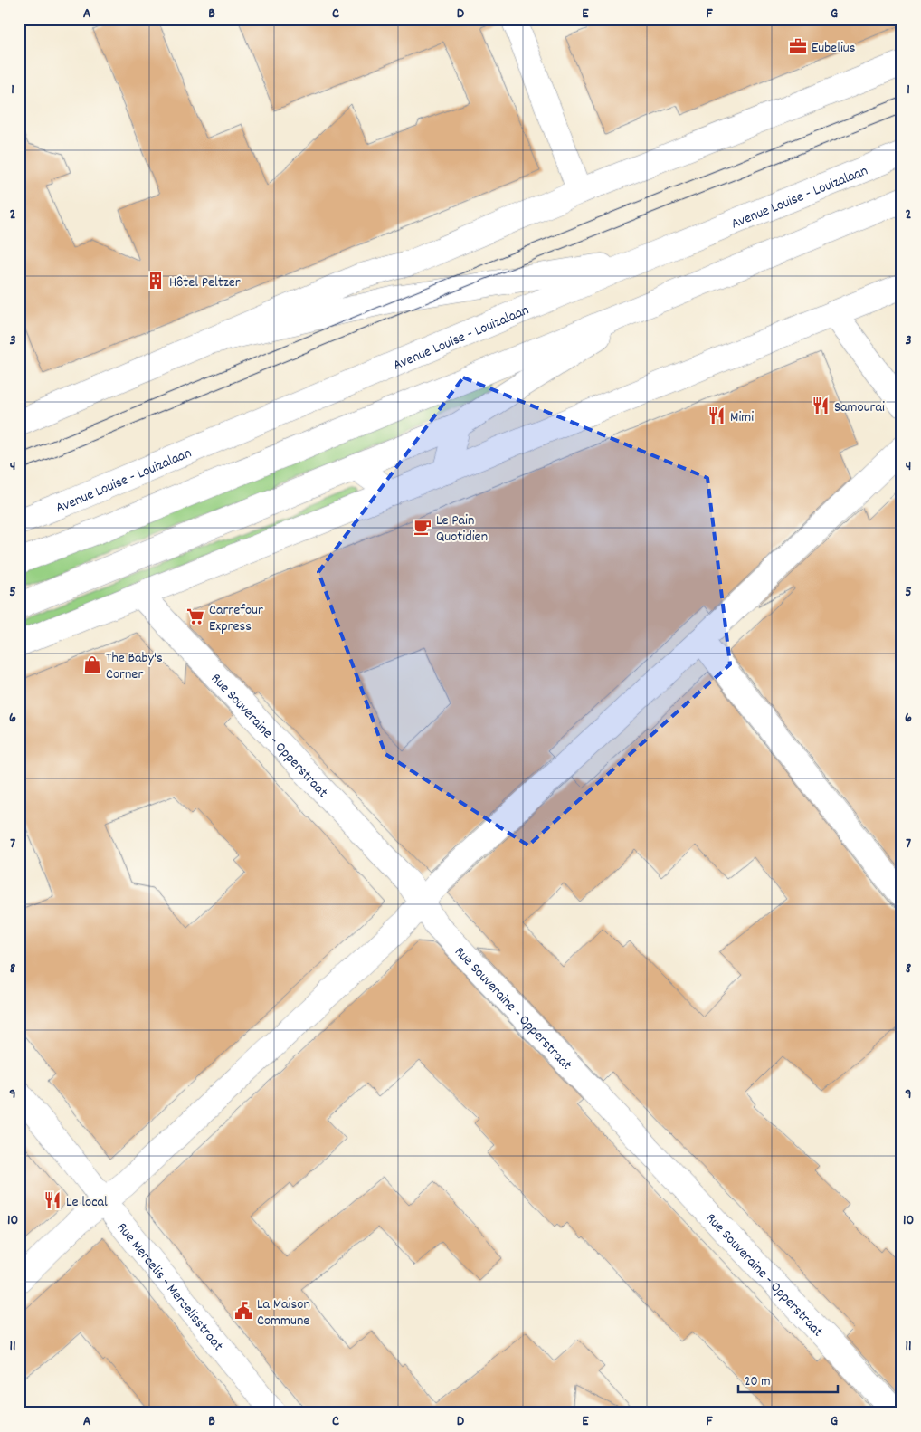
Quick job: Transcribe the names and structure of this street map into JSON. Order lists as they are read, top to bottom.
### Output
{
  "streets": {
    "main road": ["Avenue Louise - Louizalaan", "Rue Souveraine - Opperstraat", "Rue Mercelis - Mercelisstraat"]
  },
  "places": {
    "office": ["Eubelius"],
    "building": ["Hôtel Peltzer"],
    "restaurant": ["Samourai", "Mimi", "Le local"],
    "cafe": ["Le Pain Quotidien"],
    "supermarket": ["Carrefour Express"],
    "shop": ["The Baby's Corner"],
    "public building": ["La Maison Commune"]
  },
  "scale_bar": "20 m",
  "grid": {
    "columns": [
      "A",
      "B",
      "C",
      "D",
      "E",
      "F",
      "G"
    ],
    "rows": [
      "1",
      "2",
      "3",
      "4",
      "5",
      "6",
      "7",
      "8",
      "9",
      "10",
      "11"
    ]
  }
}
